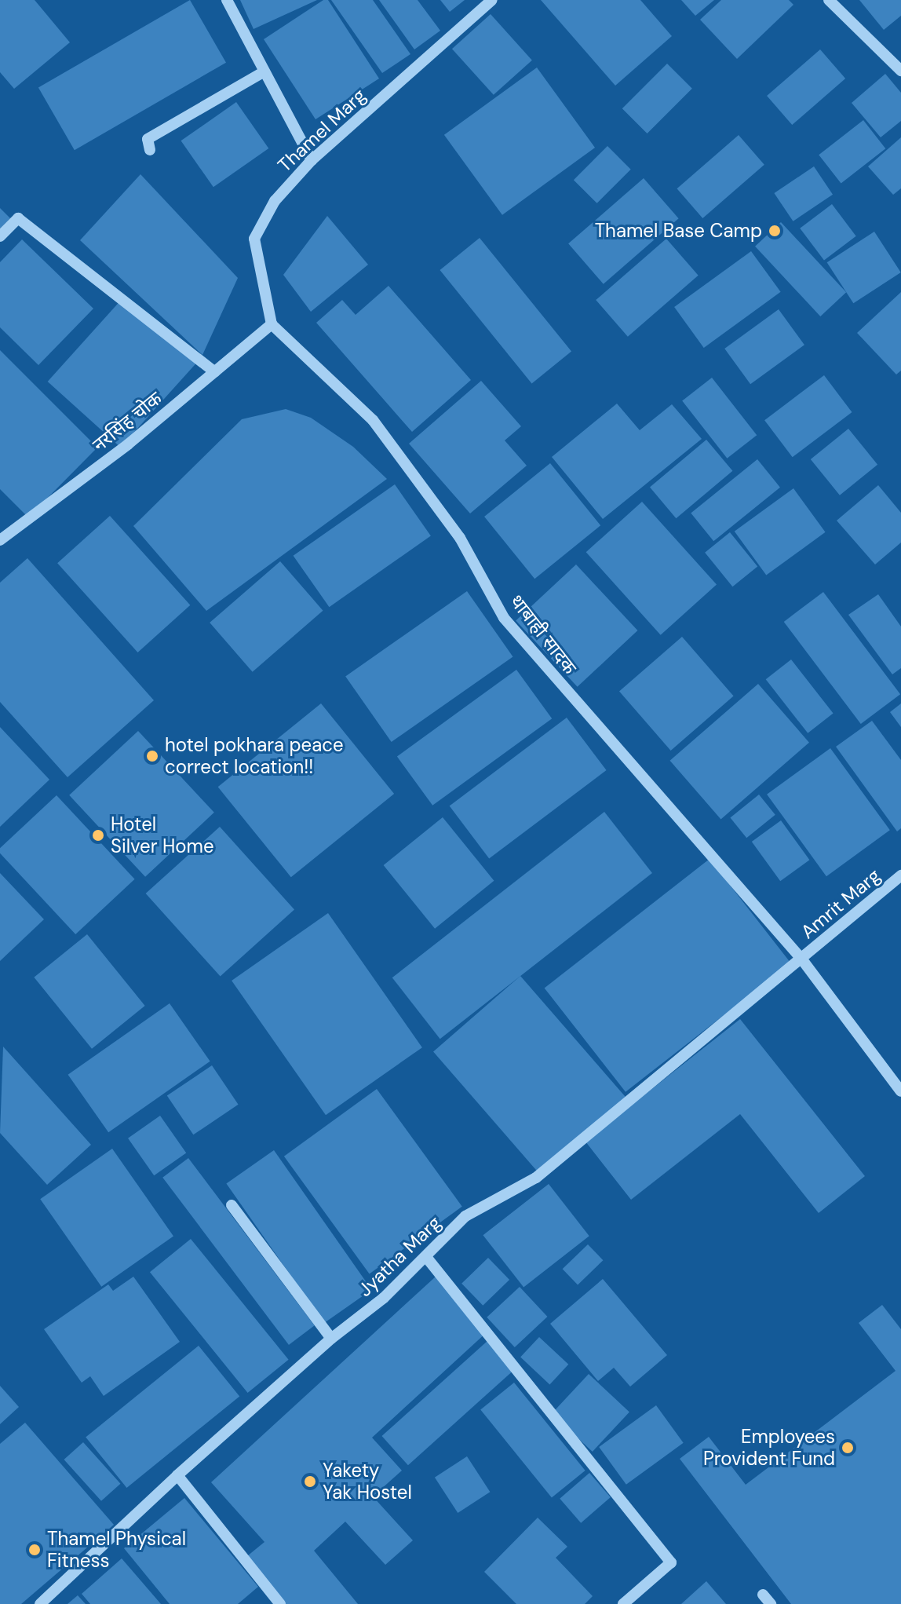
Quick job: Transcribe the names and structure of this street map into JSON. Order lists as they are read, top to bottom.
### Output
{
  "streets": {
    "street": [
      "Thamel Marg",
      "नरसिंह चोक",
      "थाबाही सादक",
      "Amrit Marg",
      "Jyatha Marg"
    ]
  },
  "crossings": [
    ["Thamel Marg", "नरसिंह चोक"],
    ["Thamel Marg", "थाबाही सादक"],
    ["नरसिंह चोक", "थाबाही सादक"],
    ["थाबाही सादक", "Amrit Marg"],
    ["थाबाही सादक", "Jyatha Marg"],
    ["Amrit Marg", "Jyatha Marg"]
  ],
  "places": [
    "Thamel Base Camp",
    "hotel pokhara peace correct location!!",
    "Hotel Silver Home",
    "Employees Provident Fund",
    "Yakety Yak Hostel",
    "Thamel Physical Fitness"
  ]
}
